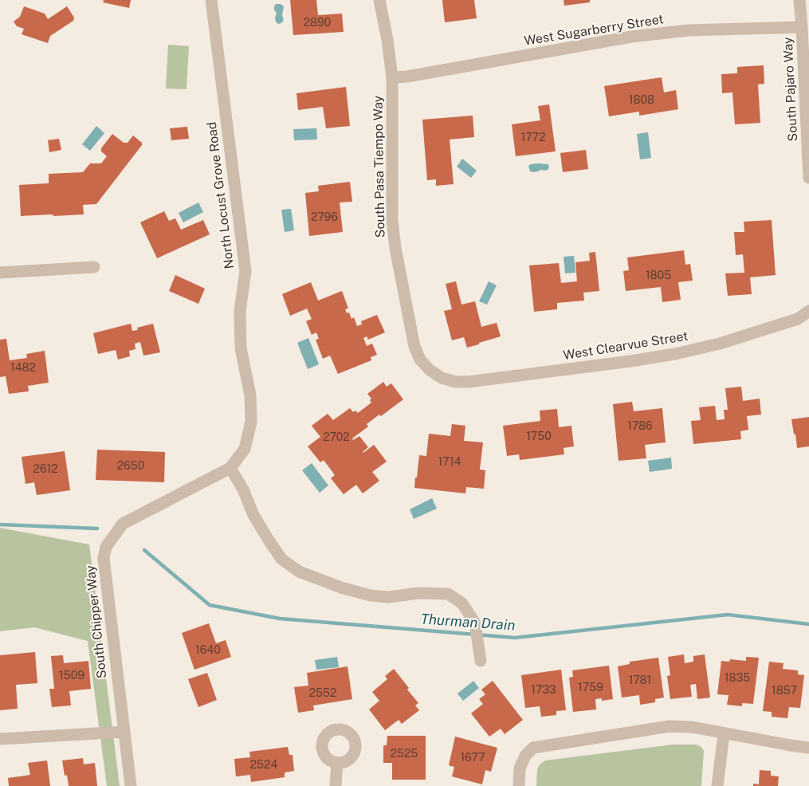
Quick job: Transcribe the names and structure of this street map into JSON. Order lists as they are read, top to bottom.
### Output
{
  "streets": {
    "street": [
      "West Sugarberry Street",
      "South Pajaro Way",
      "South Pasa Tiempo Way",
      "North Locust Grove Road",
      "West Clearvue Street",
      "South Chipper Way"
    ]
  },
  "crossings": [
    ["West Sugarberry Street", "South Pajaro Way"],
    ["West Sugarberry Street", "South Pasa Tiempo Way"],
    ["South Pasa Tiempo Way", "West Clearvue Street"],
    ["North Locust Grove Road", "South Chipper Way"]
  ],
  "water": ["Thurman Drain"],
  "house_numbers": [
    "2890",
    "1808",
    "1772",
    "2796",
    "1805",
    "1482",
    "1786",
    "1750",
    "2702",
    "1714",
    "2650",
    "2612",
    "1640",
    "1509",
    "1835",
    "1781",
    "1759",
    "1733",
    "1857",
    "2552",
    "2525",
    "1677",
    "2524"
  ]
}
